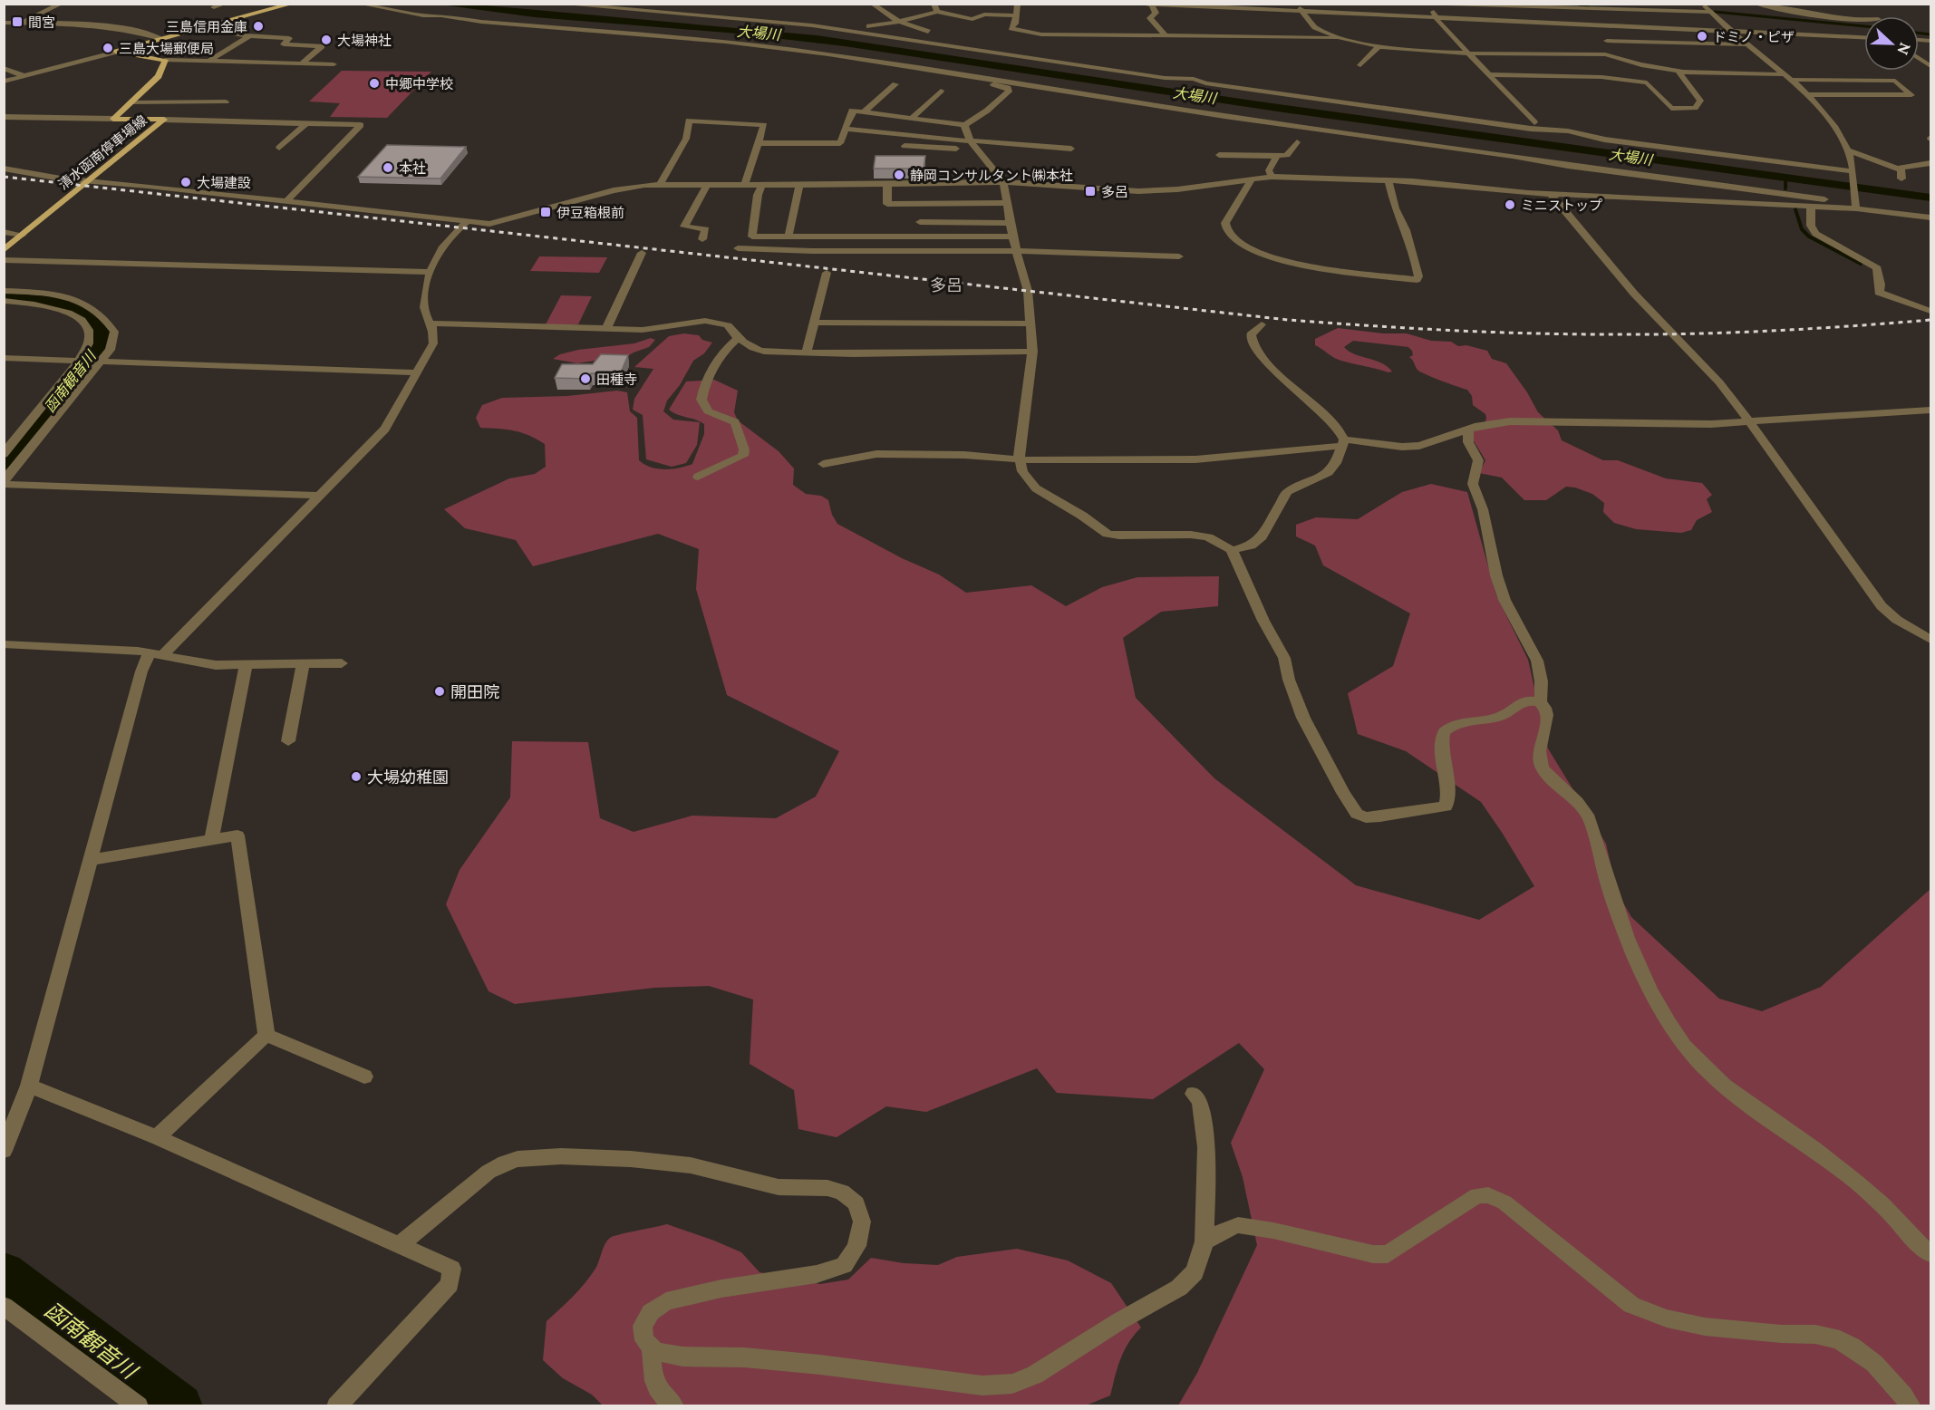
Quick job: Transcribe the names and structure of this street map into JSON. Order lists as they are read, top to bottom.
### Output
{
  "streets": {
    "main road": ["清水函南停車場線"]
  },
  "districts": ["多呂"],
  "water": ["大場川", "函南観音川"],
  "places": {
    "transit": ["間宮", "多呂", "伊豆箱根前"],
    "other": [
      "三島信用金庫",
      "ドミノ・ピザ",
      "大場神社",
      "三島大場郵便局",
      "中郷中学校",
      "本社",
      "静岡コンサルタント㈱本社",
      "大場建設",
      "ミニストップ",
      "田種寺",
      "開田院",
      "大場幼稚園"
    ]
  },
  "north": "right"
}
